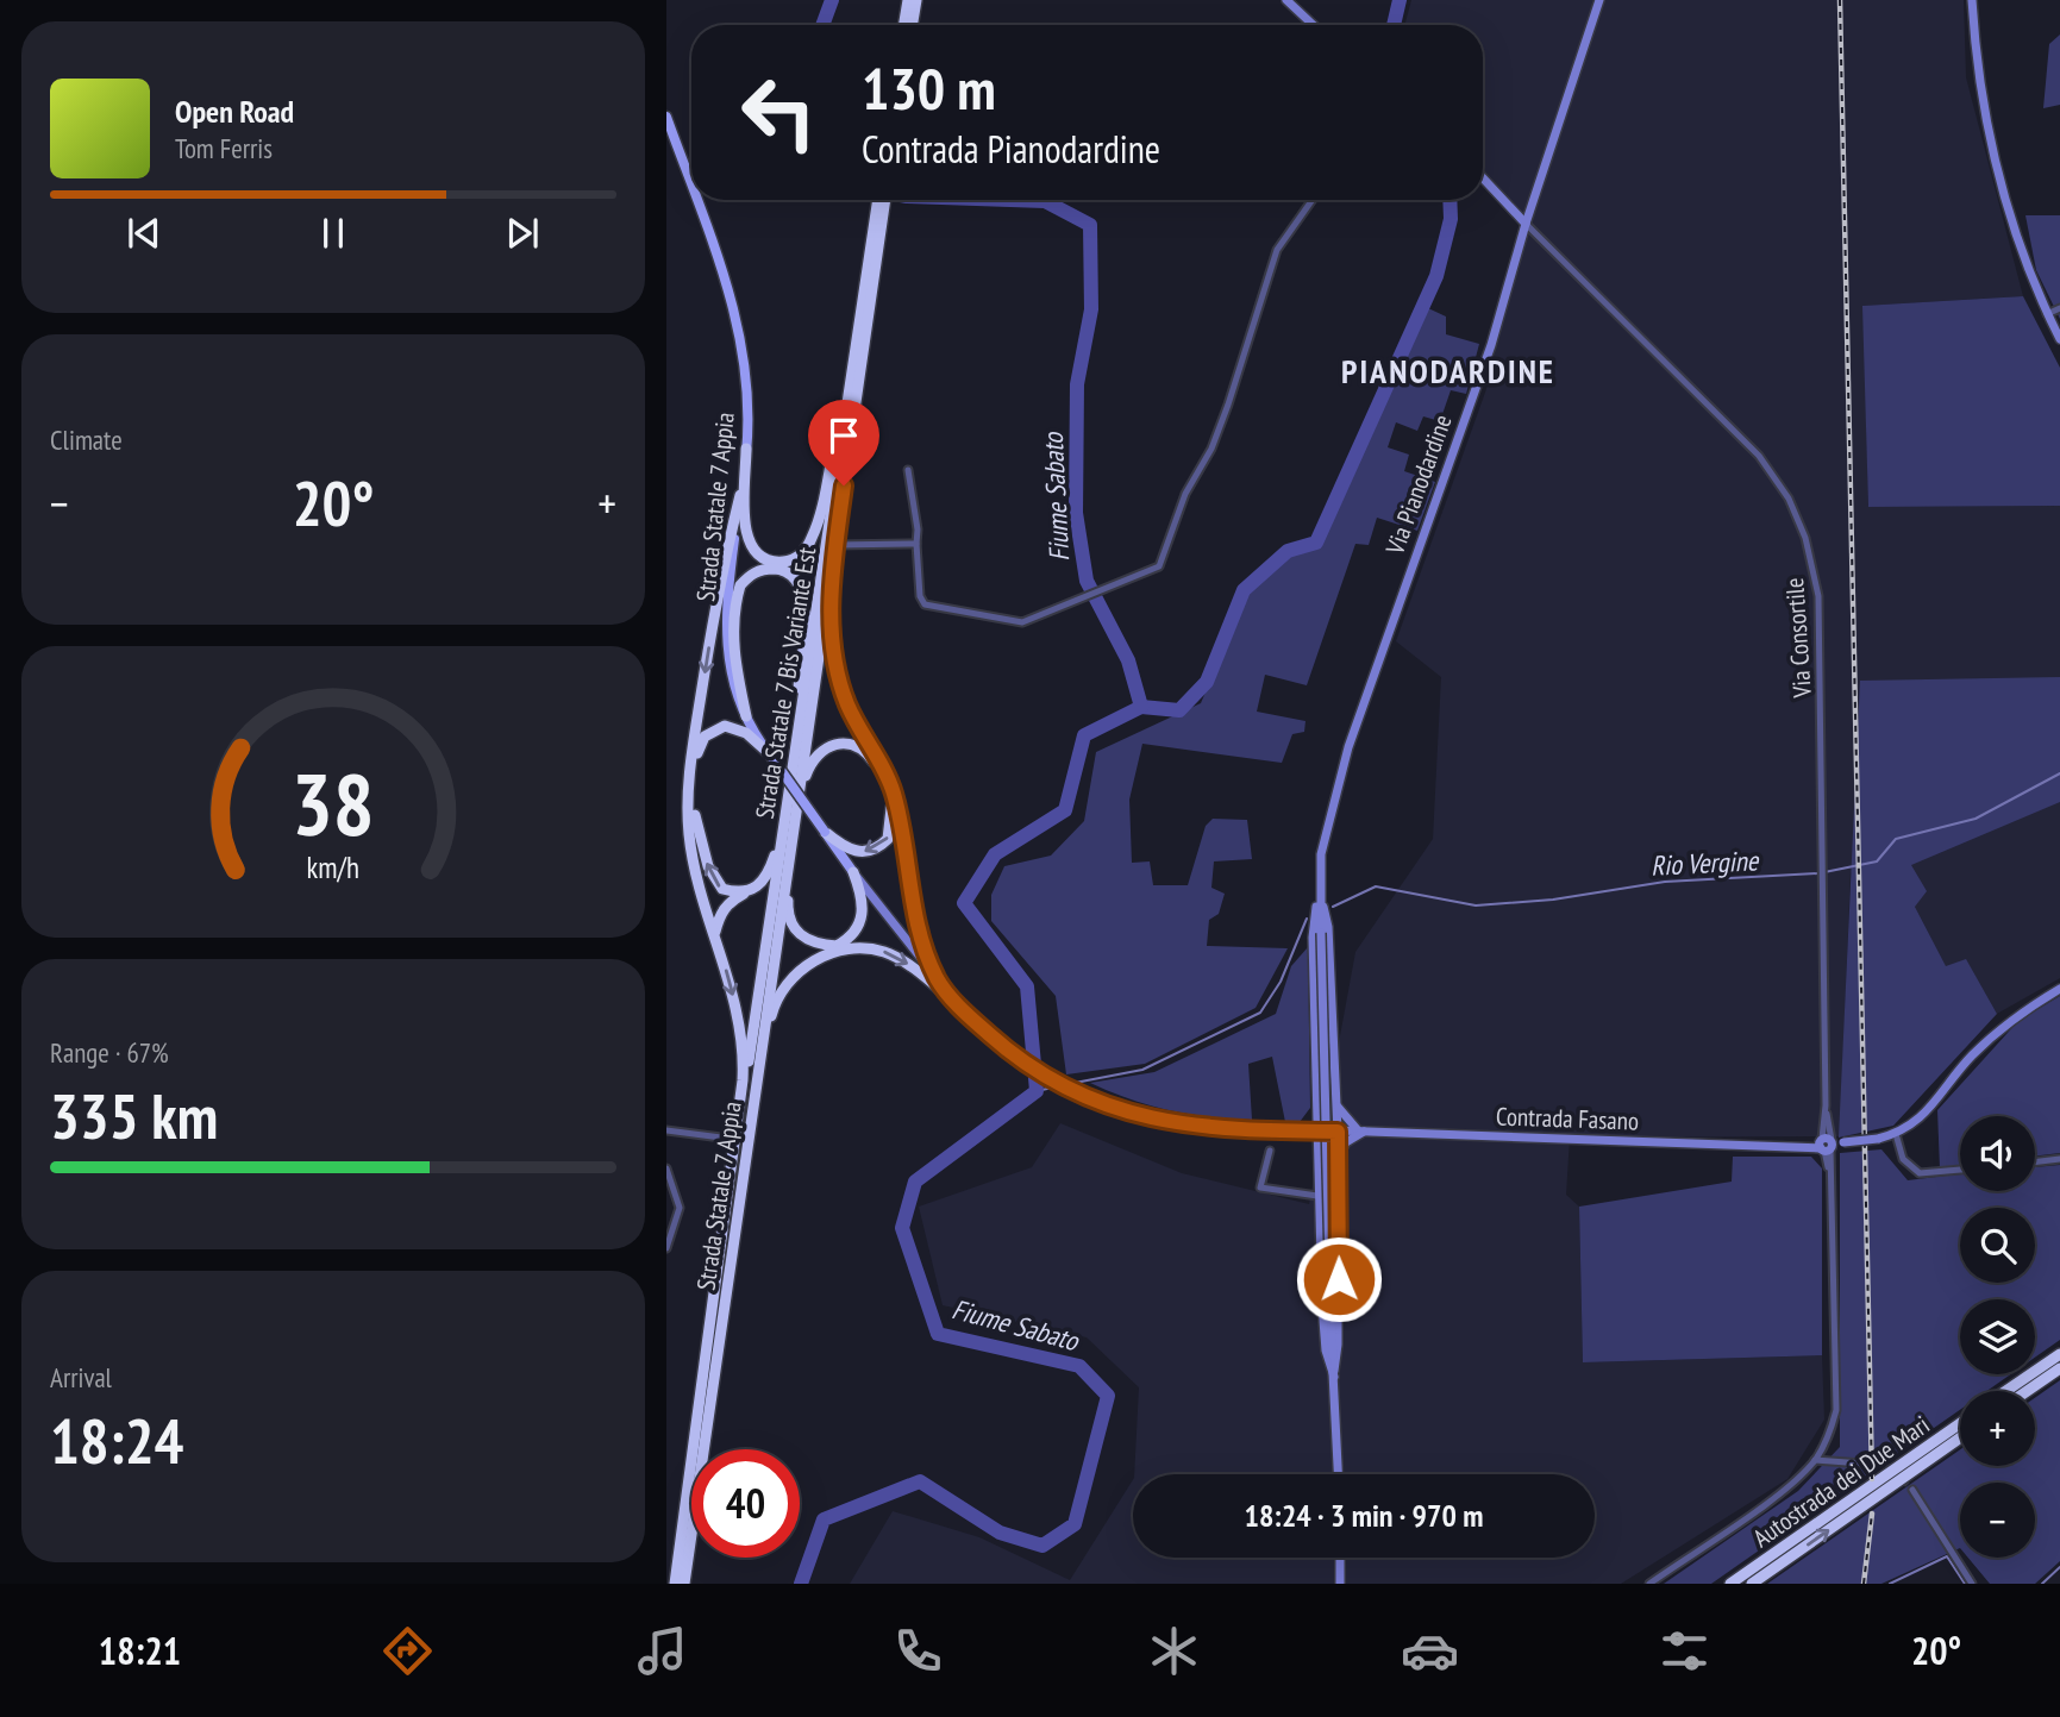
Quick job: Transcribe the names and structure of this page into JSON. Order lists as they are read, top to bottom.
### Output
{
  "streets": {
    "highway": ["Strada Statale 7 Appia", "Strada Statale 7 Bis Variante Est", "Autostrada dei Due Mari"],
    "street": ["Via Pianodardine", "Via Consortile", "Contrada Fasano"]
  },
  "crossings": [
    ["Via Pianodardine", "Via Consortile"],
    ["Strada Statale 7 Appia", "Strada Statale 7 Bis Variante Est"],
    ["Strada Statale 7 Appia", "Contrada Fasano"],
    ["Via Consortile", "Contrada Fasano"]
  ],
  "districts": ["PIANODARDINE"],
  "water": ["Fiume Sabato", "Rio Vergine"],
  "page": {
    "turn": ["130 m", "Contrada Pianodardine"],
    "song": ["Open Road", "Tom Ferris"],
    "tile": [
      "Climate",
      ["Range · 67%", "335 km"],
      ["Arrival", "18:24"]
    ],
    "heat": ["−", "20°", "+"],
    "map_buttons": ["+", "−"],
    "limit": "40",
    "trip": "18:24 · 3 min · 970 m",
    "tabs": ["18:21", "20°"],
    "gauge": ["38", "km/h"]
  }
}
